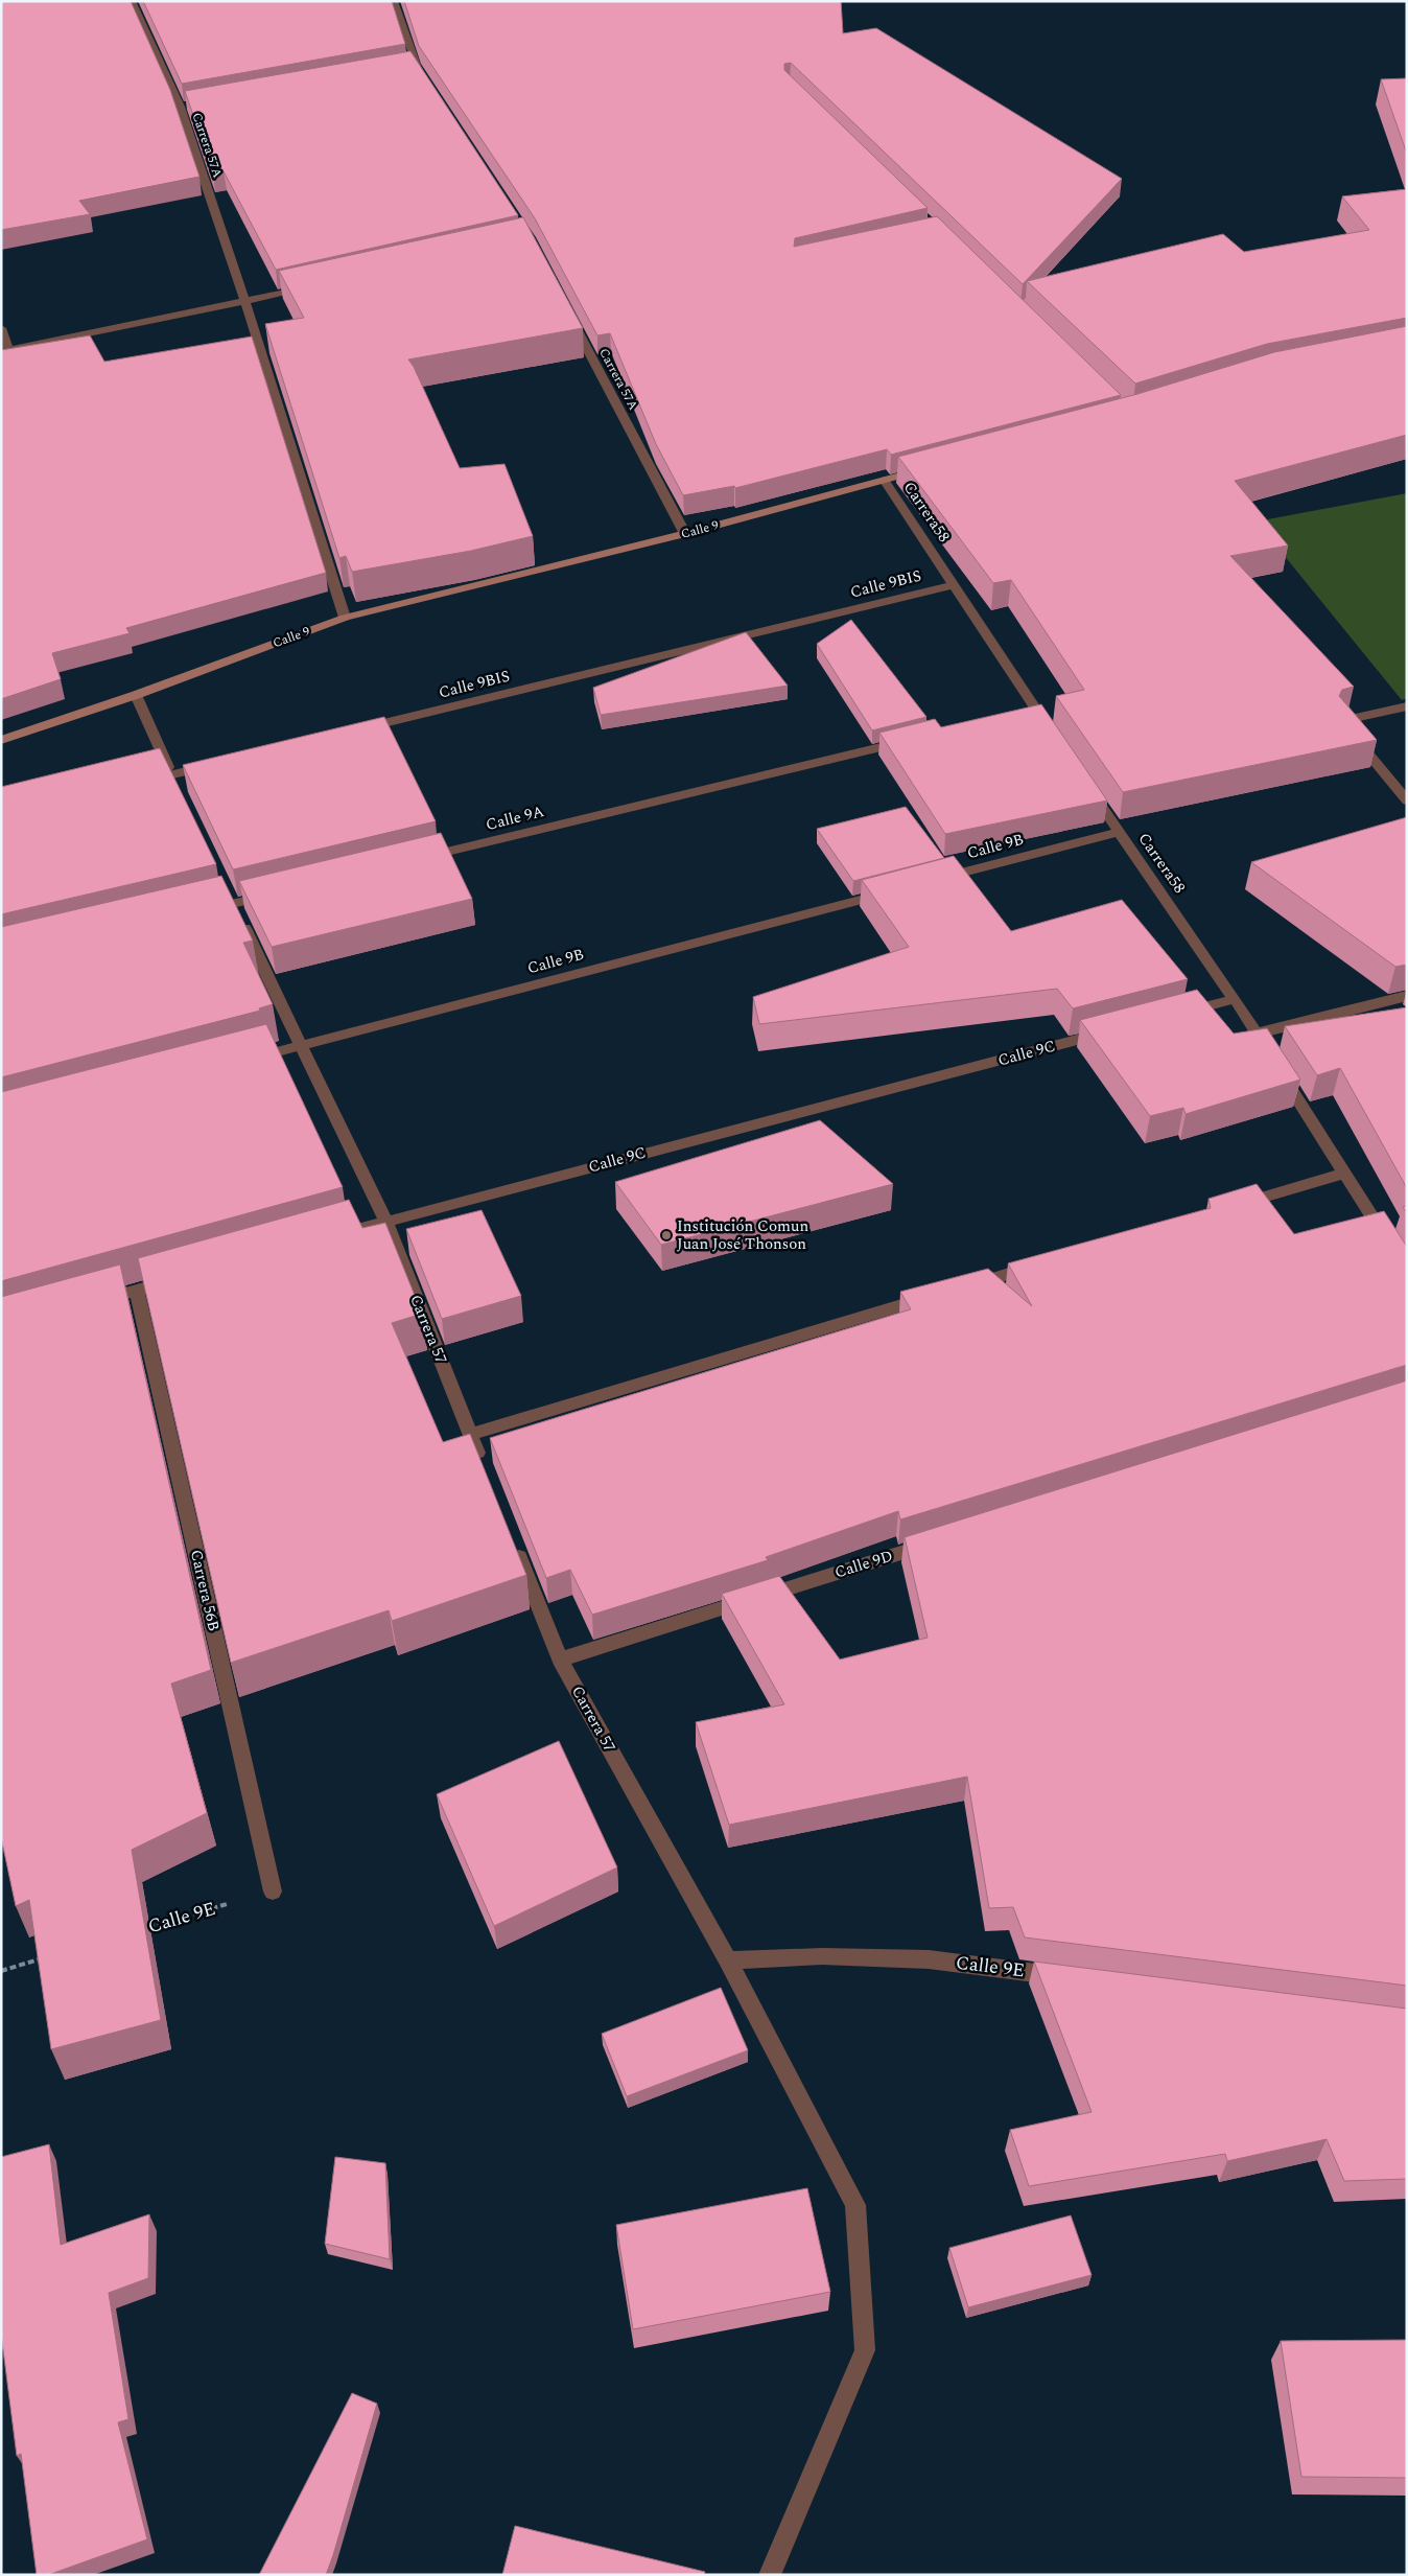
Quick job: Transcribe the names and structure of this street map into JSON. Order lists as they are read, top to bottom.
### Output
{
  "streets": {
    "street": [
      "Carrera 57A",
      "Carrera58",
      "Calle 9",
      "Calle 9BIS",
      "Calle 9A",
      "Calle 9B",
      "Calle 9C",
      "Carrera 57",
      "Calle 9D",
      "Carrera 56B",
      "Calle 9E"
    ]
  },
  "crossings": [
    ["Carrera 57A", "Calle 9"],
    ["Carrera58", "Calle 9"],
    ["Carrera58", "Calle 9BIS"],
    ["Carrera58", "Calle 9B"],
    ["Calle 9B", "Carrera 57"],
    ["Calle 9C", "Carrera 57"],
    ["Carrera 57", "Calle 9D"],
    ["Carrera 57", "Calle 9E"],
    ["Carrera 56B", "Calle 9E"]
  ],
  "places": ["Institución Comun Juan José Thonson"]
}
